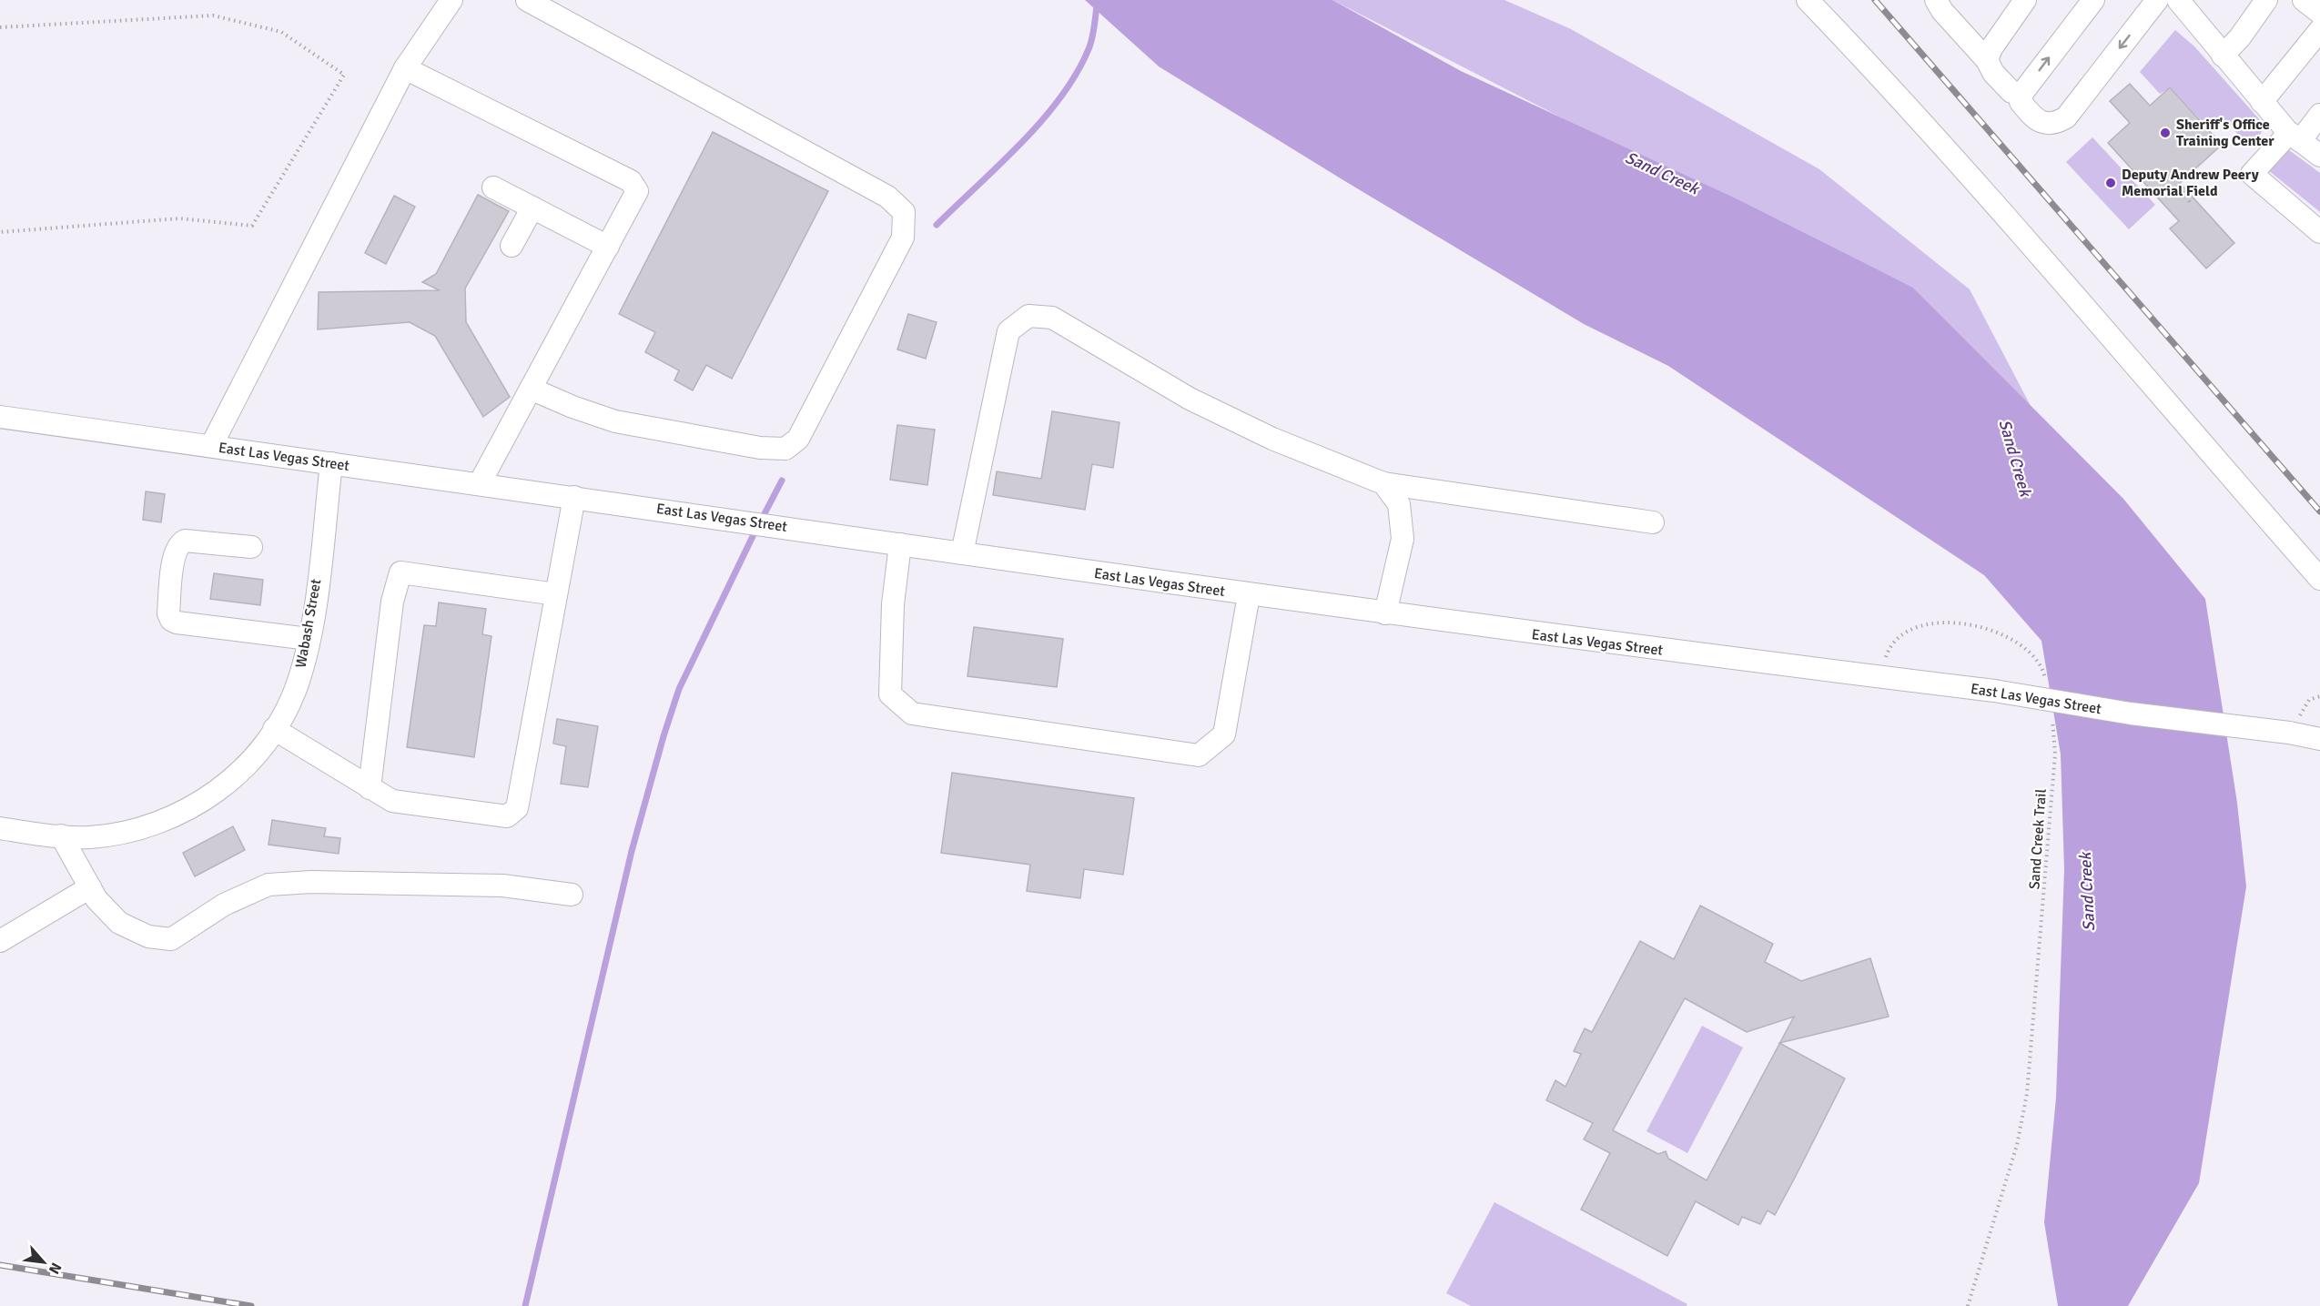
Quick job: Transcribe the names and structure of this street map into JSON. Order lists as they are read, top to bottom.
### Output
{
  "streets": {
    "street": ["East Las Vegas Street", "Wabash Street"],
    "path": ["Sand Creek Trail"]
  },
  "crossings": [
    ["East Las Vegas Street", "Wabash Street"]
  ],
  "water": ["Sand Creek"],
  "places": ["Sheriff's Office Training Center", "Deputy Andrew Peery Memorial Field"],
  "north": "bottom right"
}
